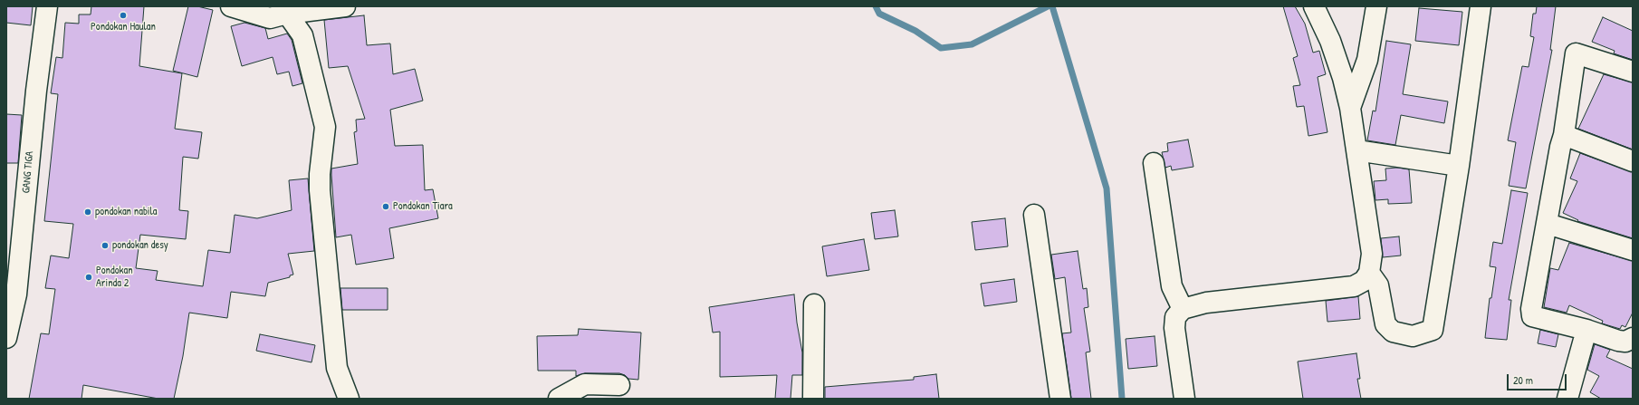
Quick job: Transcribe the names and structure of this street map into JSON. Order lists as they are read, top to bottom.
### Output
{
  "streets": {
    "street": ["GANG TIGA"]
  },
  "places": [
    "Pondokan Haulan",
    "Pondokan Tiara",
    "pondokan nabila",
    "pondokan desy",
    "Pondokan Arinda 2"
  ],
  "scale_bar": "20 m"
}
